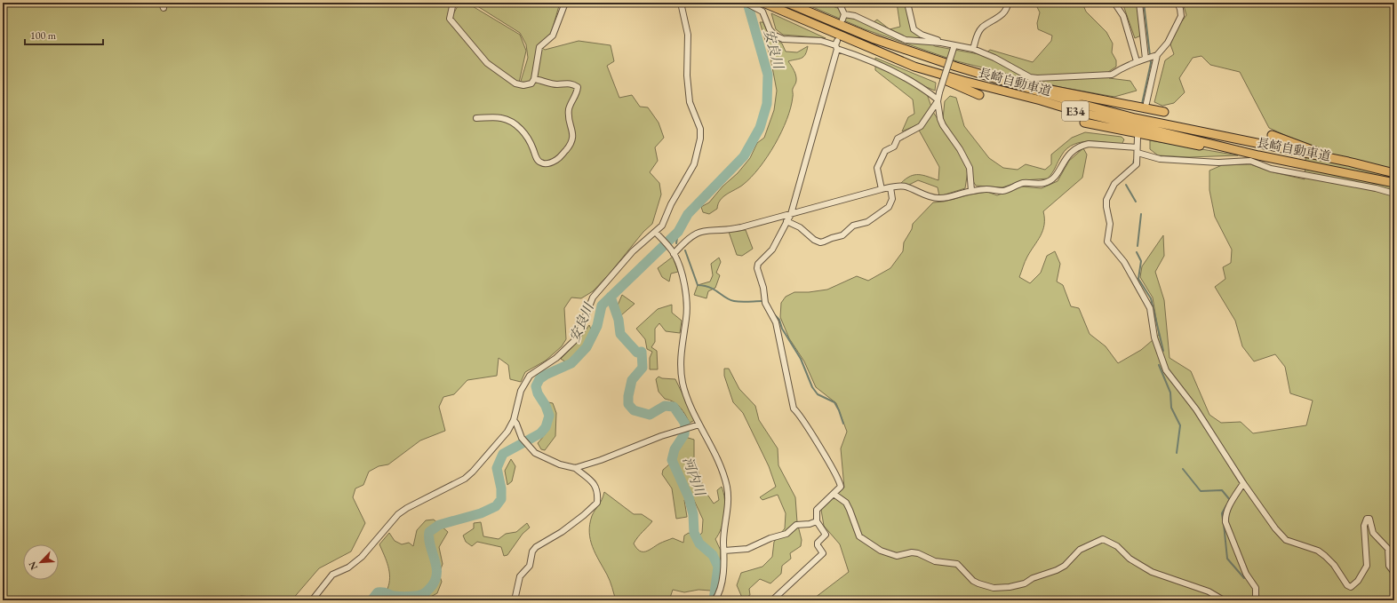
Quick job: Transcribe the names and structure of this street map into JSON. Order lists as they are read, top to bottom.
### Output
{
  "streets": {
    "highway": ["長崎自動車道", "E34"]
  },
  "water": ["安良川", "河内川"],
  "scale_bar": "100 m",
  "north": "bottom left"
}
